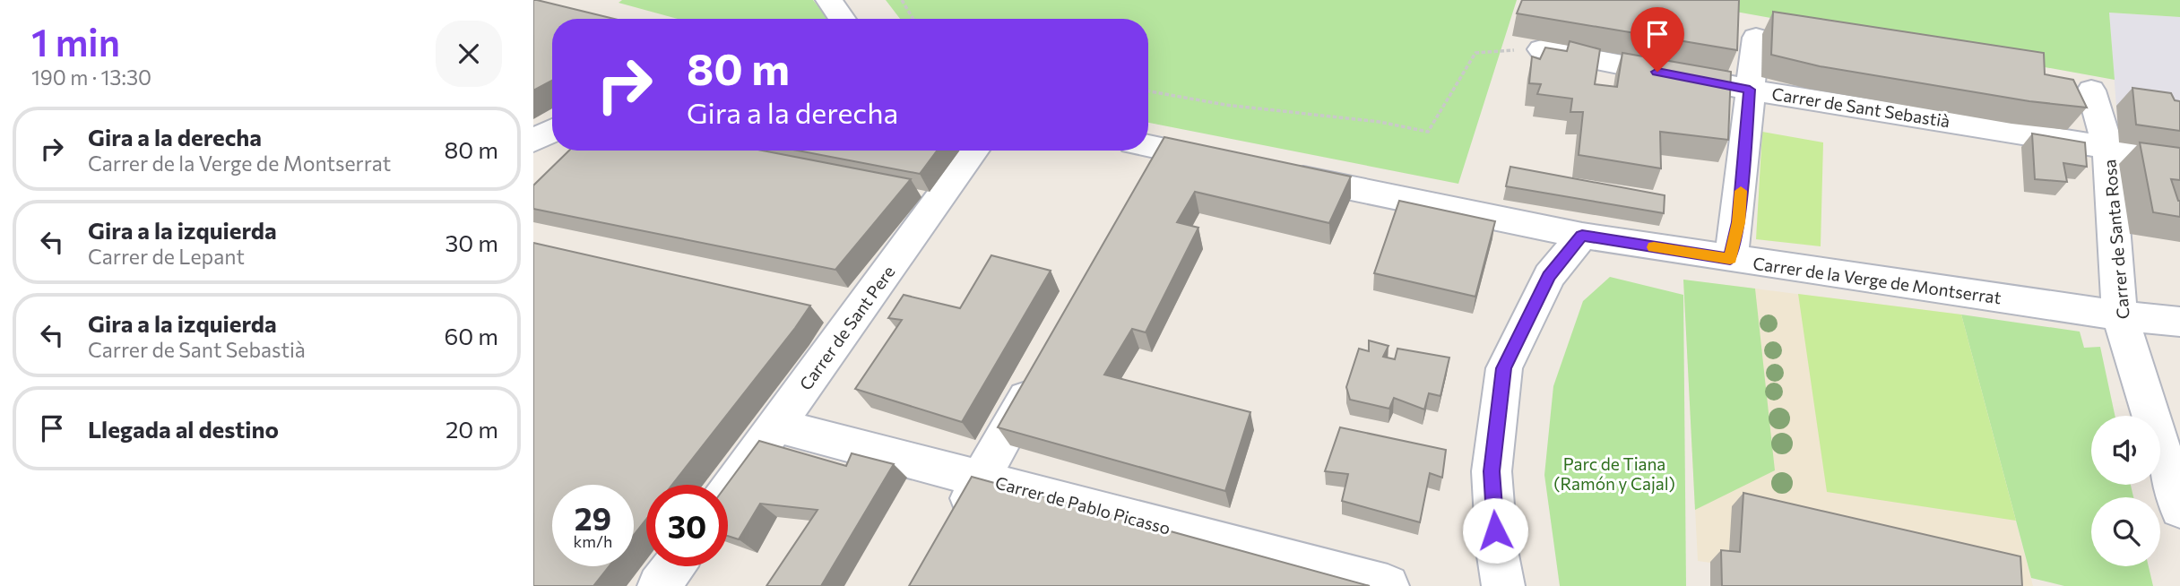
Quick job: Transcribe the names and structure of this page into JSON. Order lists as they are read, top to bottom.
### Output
{
  "streets": {
    "street": [
      "Carrer de Sant Sebastià",
      "Carrer de Santa Rosa",
      "Carrer de la Verge de Montserrat",
      "Carrer de Sant Pere",
      "Carrer de Pablo Picasso"
    ]
  },
  "crossings": [
    ["Carrer de Sant Sebastià", "Carrer de Santa Rosa"],
    ["Carrer de Santa Rosa", "Carrer de la Verge de Montserrat"],
    ["Carrer de Sant Pere", "Carrer de Pablo Picasso"]
  ],
  "parks": ["Parc de Tiana (Ramón y Cajal)"],
  "page": {
    "heading": ["1 min", "190 m · 13:30"],
    "turn": ["80 m", "Gira a la derecha"],
    "list": [
      {
        "name": "Gira a la derecha",
        "note": "Carrer de la Verge de Montserrat",
        "value": "80 m"
      },
      {
        "name": "Gira a la izquierda",
        "note": "Carrer de Lepant",
        "value": "30 m"
      },
      {
        "name": "Gira a la izquierda",
        "note": "Carrer de Sant Sebastià",
        "value": "60 m"
      },
      {
        "name": "Llegada al destino",
        "value": "20 m"
      }
    ],
    "speed": "29 km/h",
    "limit": "30"
  }
}
